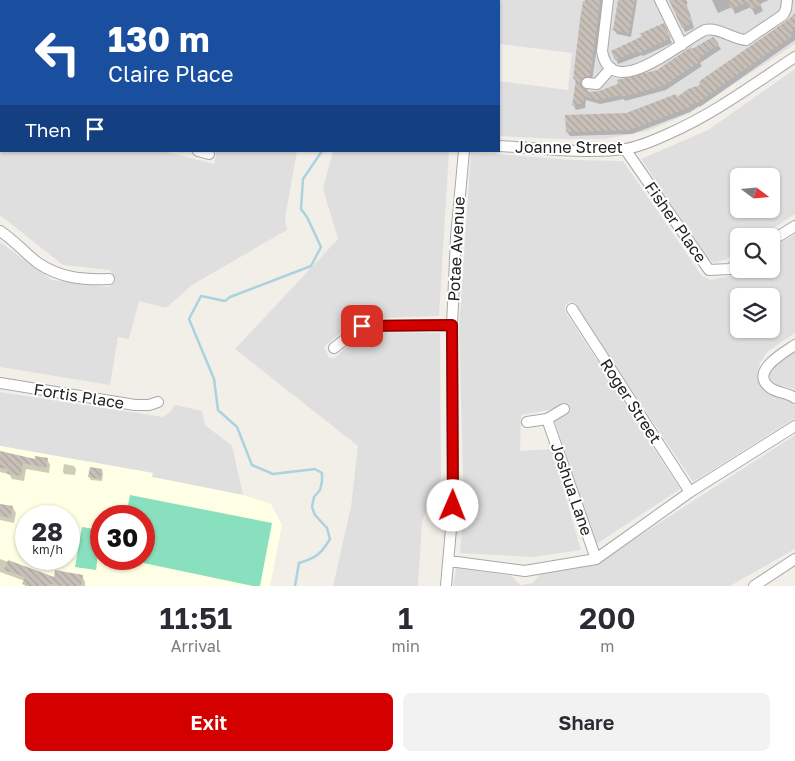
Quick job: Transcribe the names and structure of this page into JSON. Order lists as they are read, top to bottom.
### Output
{
  "streets": {
    "street": [
      "Joanne Street",
      "Fisher Place",
      "Potae Avenue",
      "Fortis Place",
      "Roger Street",
      "Joshua Lane"
    ]
  },
  "crossings": [
    ["Joanne Street", "Fisher Place"]
  ],
  "north": "right",
  "page": {
    "turn": ["130 m", "Claire Place"],
    "then": "Then",
    "speed": "28 km/h",
    "limit": "30",
    "eta": [
      "11:51",
      "Arrival",
      "1",
      "min",
      "200",
      "m"
    ],
    "buttons": ["Exit", "Share"]
  }
}
